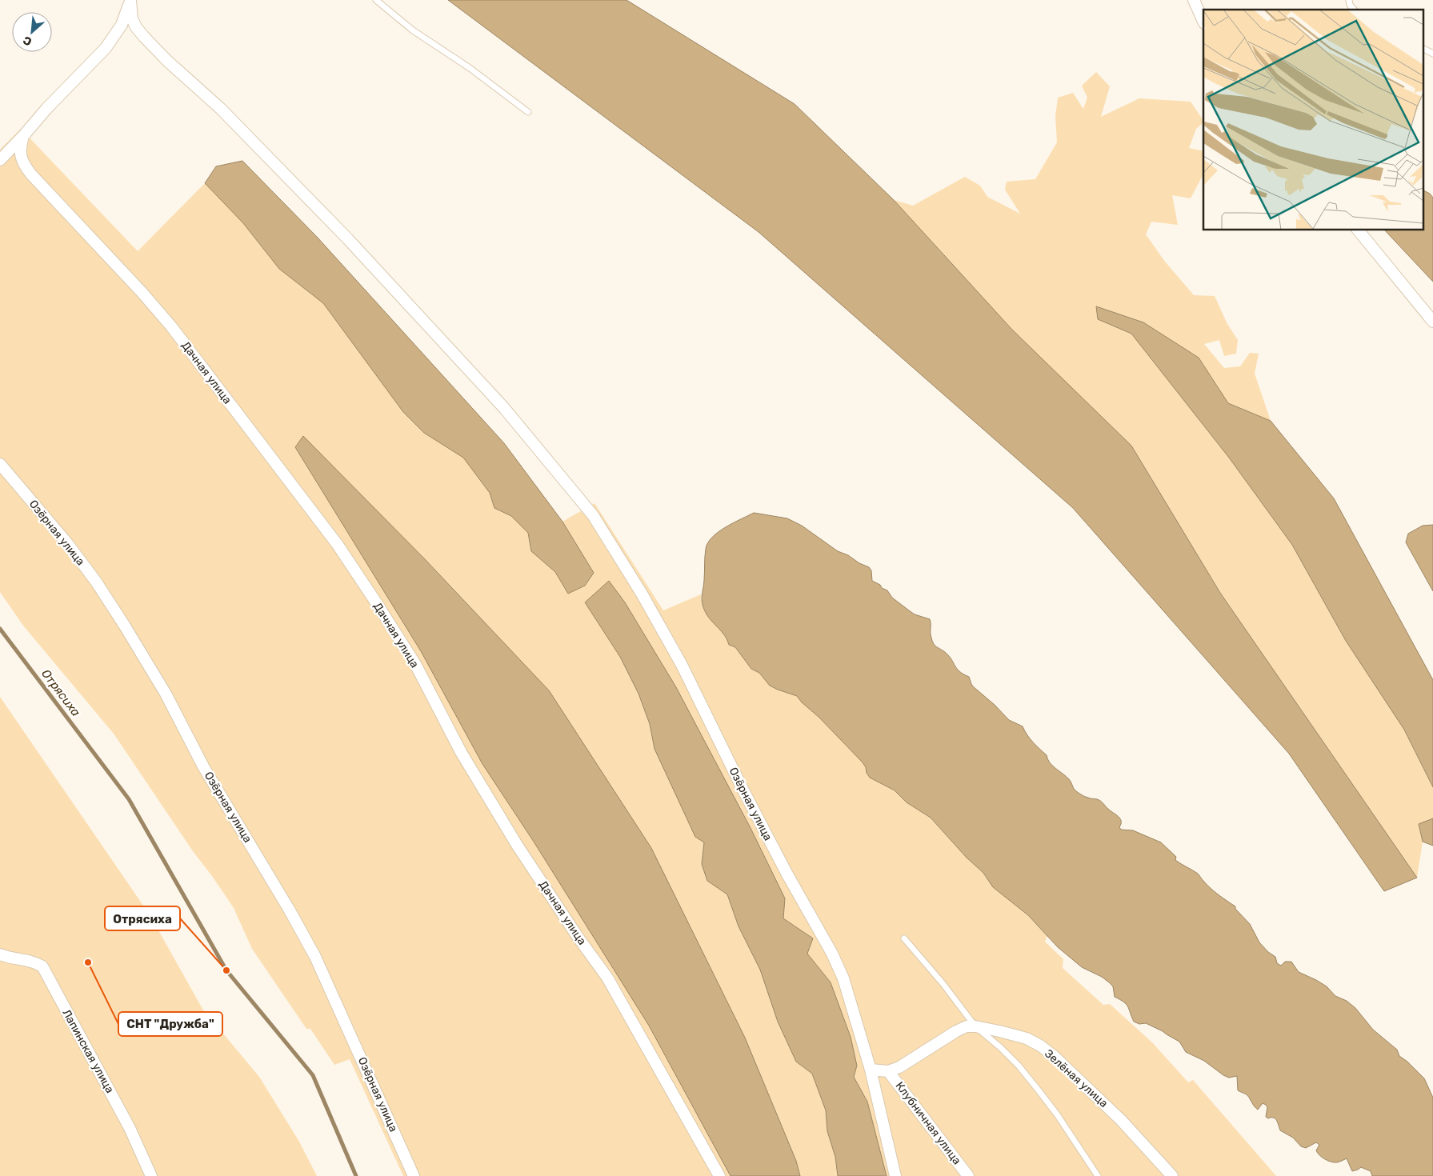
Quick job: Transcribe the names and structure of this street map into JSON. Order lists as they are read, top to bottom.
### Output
{
  "streets": {
    "street": [
      "Дачная улица",
      "Озёрная улица",
      "Лапинская улица",
      "Зелёная улица",
      "Клубничная улица"
    ]
  },
  "crossings": [
    ["Зелёная улица", "Клубничная улица"]
  ],
  "water": ["Отрясиха"],
  "places": ["СНТ \"Дружба\"", "Отрясиха"],
  "north": "bottom left"
}
